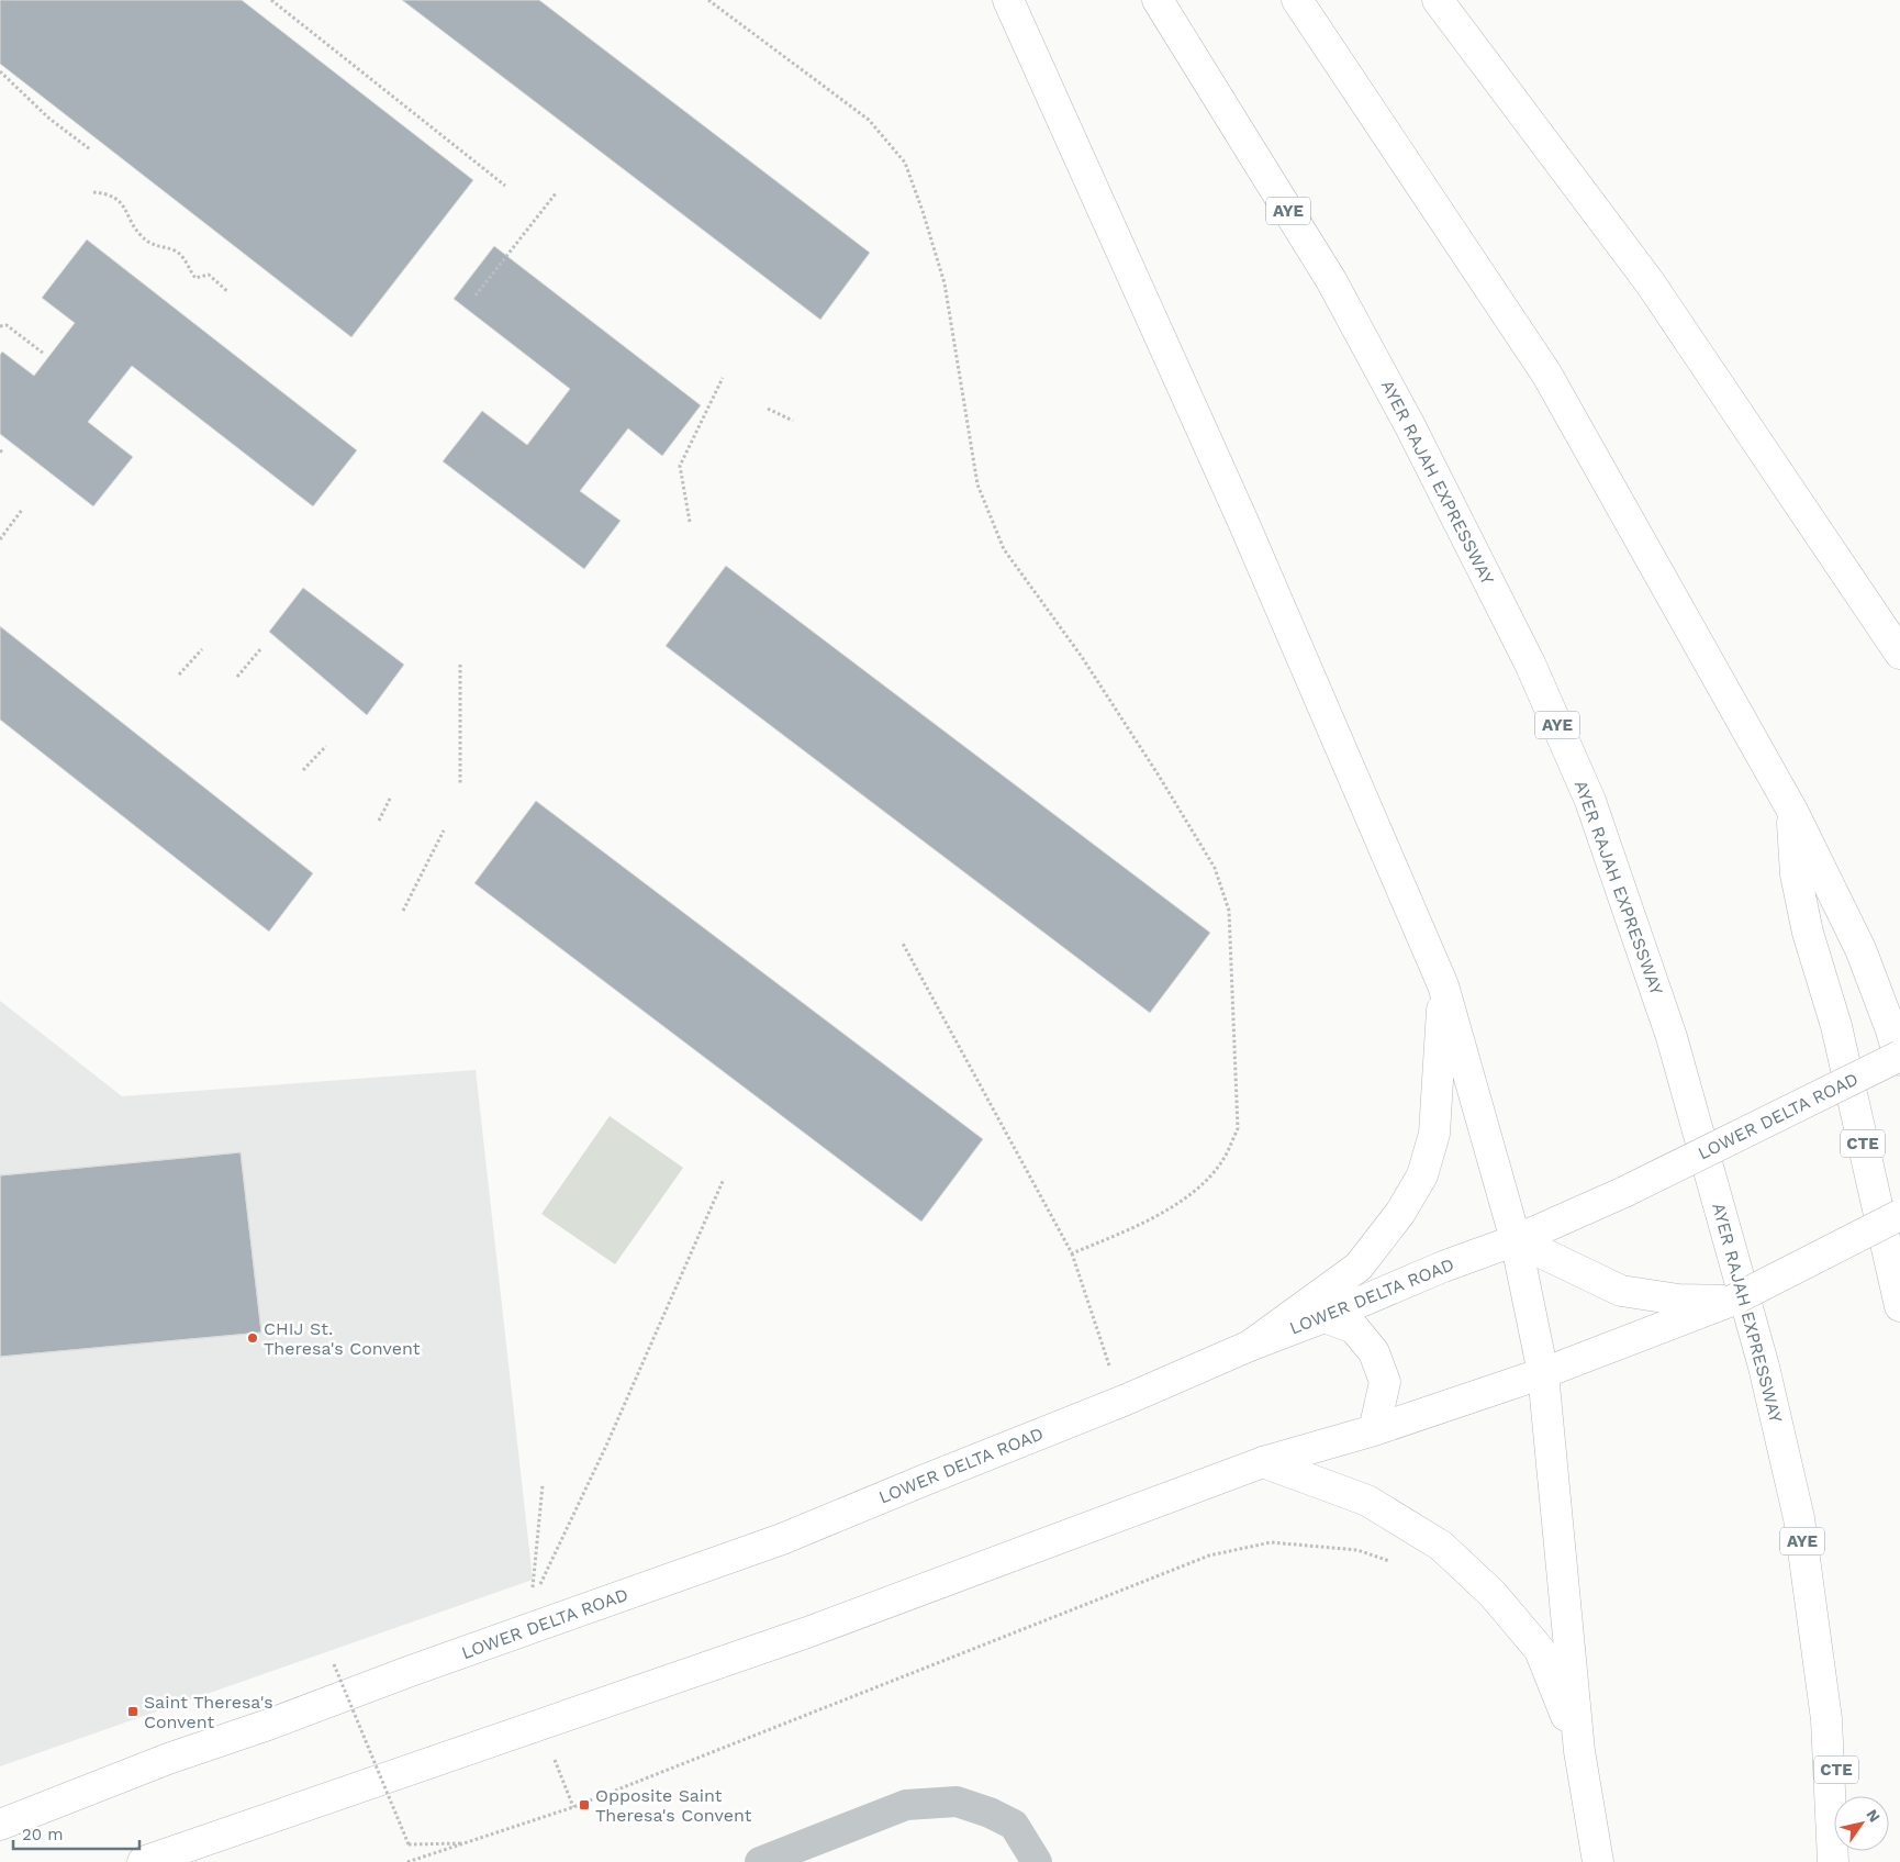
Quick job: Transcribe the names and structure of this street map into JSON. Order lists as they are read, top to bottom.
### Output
{
  "streets": {
    "main road": [
      "AYE",
      "AYER RAJAH EXPRESSWAY",
      "LOWER DELTA ROAD",
      "CTE"
    ]
  },
  "crossings": [
    ["AYER RAJAH EXPRESSWAY", "CTE"]
  ],
  "places": {
    "other": ["CHIJ St. Theresa's Convent"],
    "transit": ["Saint Theresa's Convent", "Opposite Saint Theresa's Convent"]
  },
  "scale_bar": "20 m",
  "north": "top right"
}
